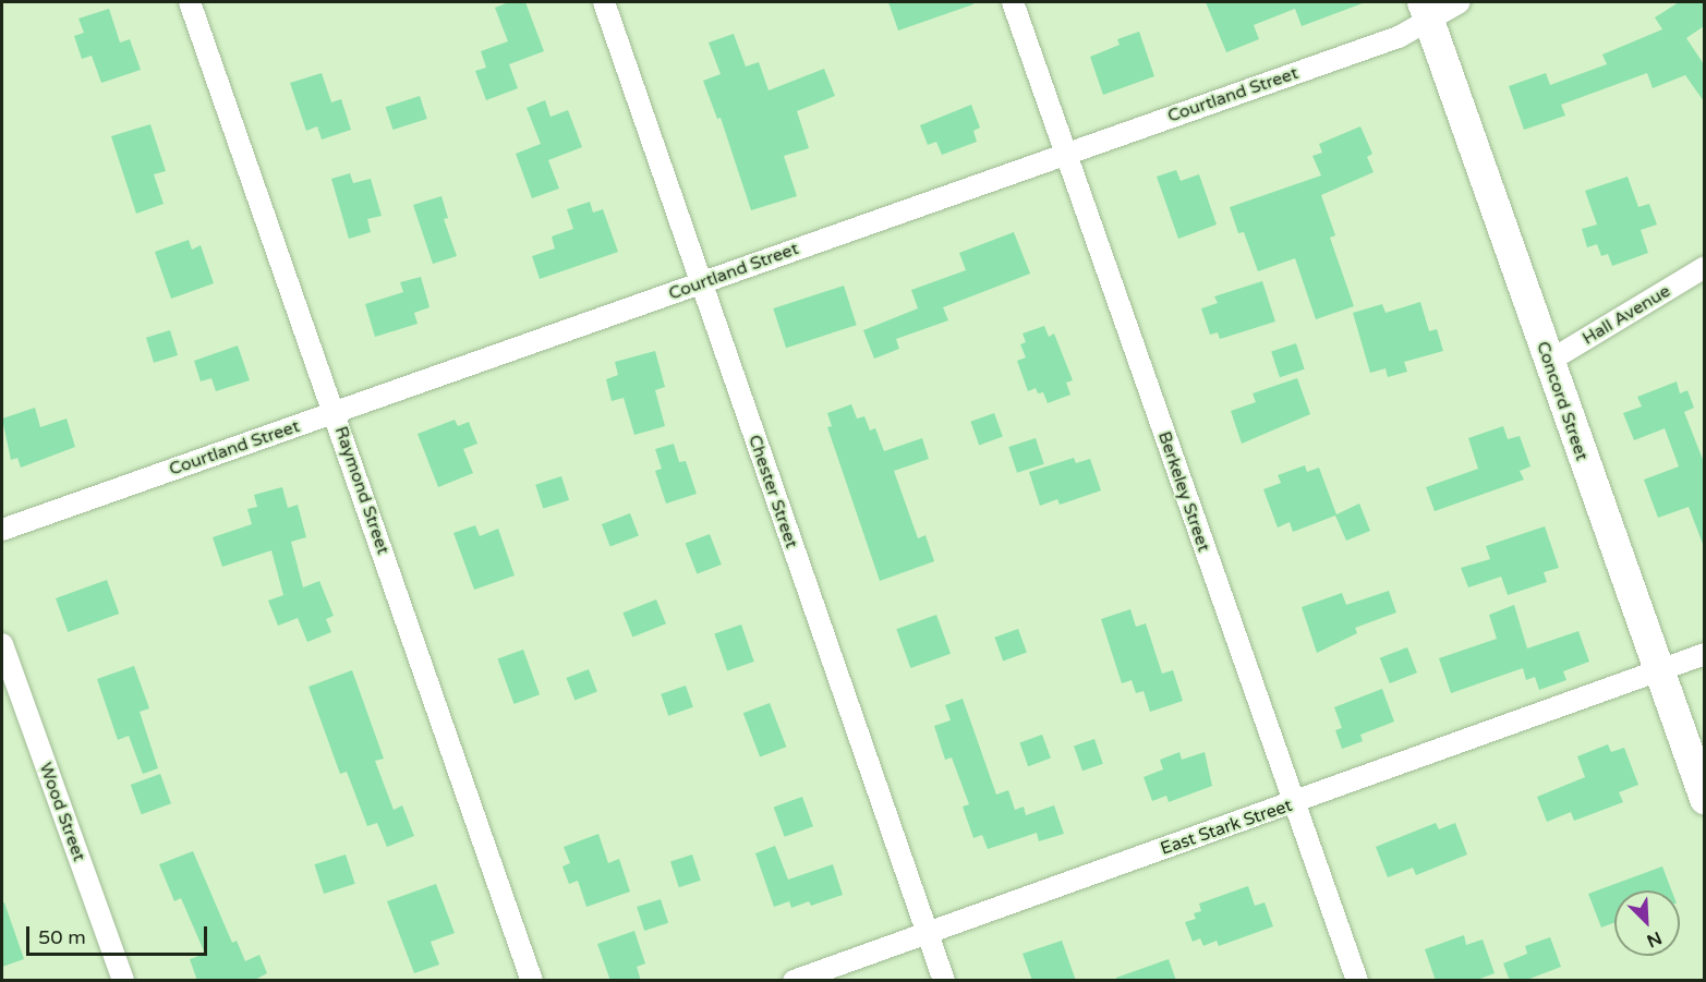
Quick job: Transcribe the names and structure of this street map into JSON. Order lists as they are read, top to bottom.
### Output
{
  "streets": {
    "main road": ["Concord Street"],
    "street": [
      "Courtland Street",
      "Hall Avenue",
      "Raymond Street",
      "Chester Street",
      "Berkeley Street",
      "Wood Street",
      "East Stark Street"
    ]
  },
  "crossings": [
    ["Courtland Street", "Concord Street"],
    ["Courtland Street", "Raymond Street"],
    ["Courtland Street", "Chester Street"],
    ["Courtland Street", "Berkeley Street"],
    ["Hall Avenue", "Concord Street"],
    ["Concord Street", "East Stark Street"],
    ["Chester Street", "East Stark Street"],
    ["Berkeley Street", "East Stark Street"]
  ],
  "scale_bar": "50 m",
  "north": "bottom right"
}
